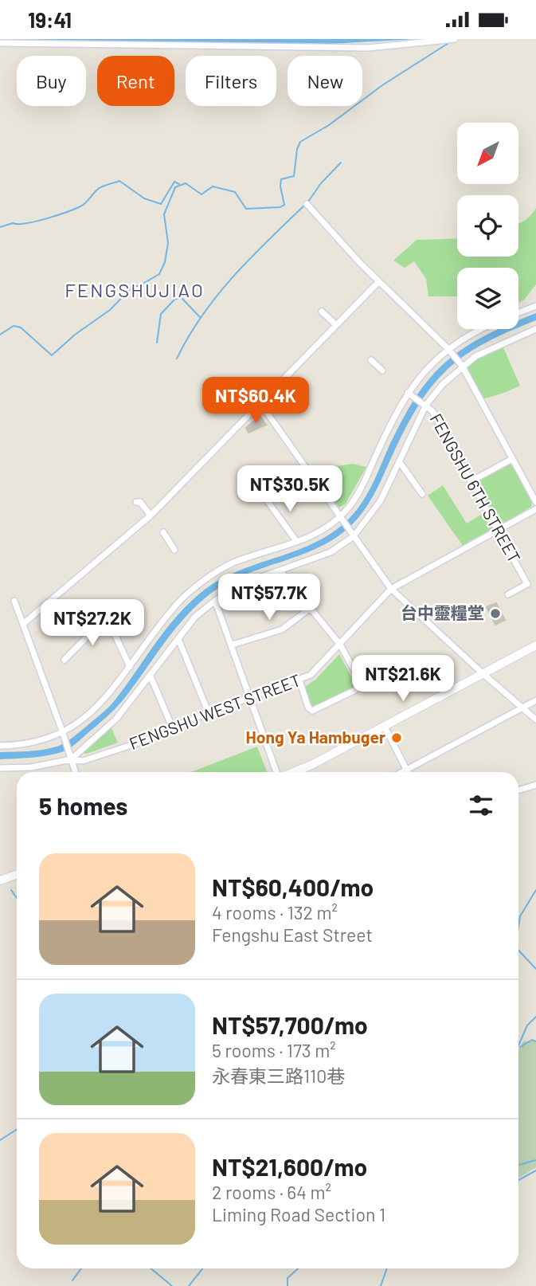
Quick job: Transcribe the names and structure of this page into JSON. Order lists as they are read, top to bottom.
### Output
{
  "streets": {
    "street": ["FENGSHU 6TH STREET", "FENGSHU WEST STREET"]
  },
  "crossings": [
    ["FENGSHU 6TH STREET", "FENGSHU WEST STREET"]
  ],
  "districts": ["FENGSHUJIAO"],
  "places": ["台中靈糧堂", "Hong Ya Hambuger"],
  "north": "bottom left",
  "page": {
    "status": "19:41",
    "chip": [
      "Buy",
      "Rent",
      "Filters",
      "New"
    ],
    "price": [
      "NT$60.4K",
      "NT$30.5K",
      "NT$57.7K",
      "NT$27.2K",
      "NT$21.6K"
    ],
    "heading": "5 homes",
    "list": [
      {
        "name": "NT$60,400/mo",
        "note": "4 rooms · 132 m² · Fengshu East Street"
      },
      {
        "name": "NT$57,700/mo",
        "note": "5 rooms · 173 m² · 永春東三路110巷"
      },
      {
        "name": "NT$21,600/mo",
        "note": "2 rooms · 64 m² · Liming Road Section 1"
      }
    ]
  }
}
